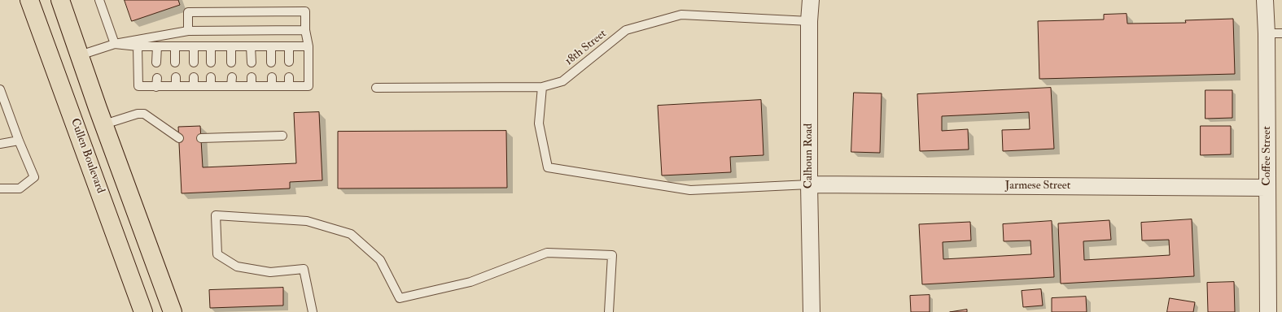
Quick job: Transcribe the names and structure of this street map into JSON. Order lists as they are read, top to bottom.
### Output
{
  "streets": {
    "main road": ["Cullen Boulevard"],
    "street": ["Calhoun Road", "Coffee Street", "Jarmese Street"],
    "lane": ["18th Street"]
  },
  "crossings": [
    ["18th Street", "Calhoun Road"],
    ["Calhoun Road", "Jarmese Street"],
    ["Coffee Street", "Jarmese Street"]
  ]
}
